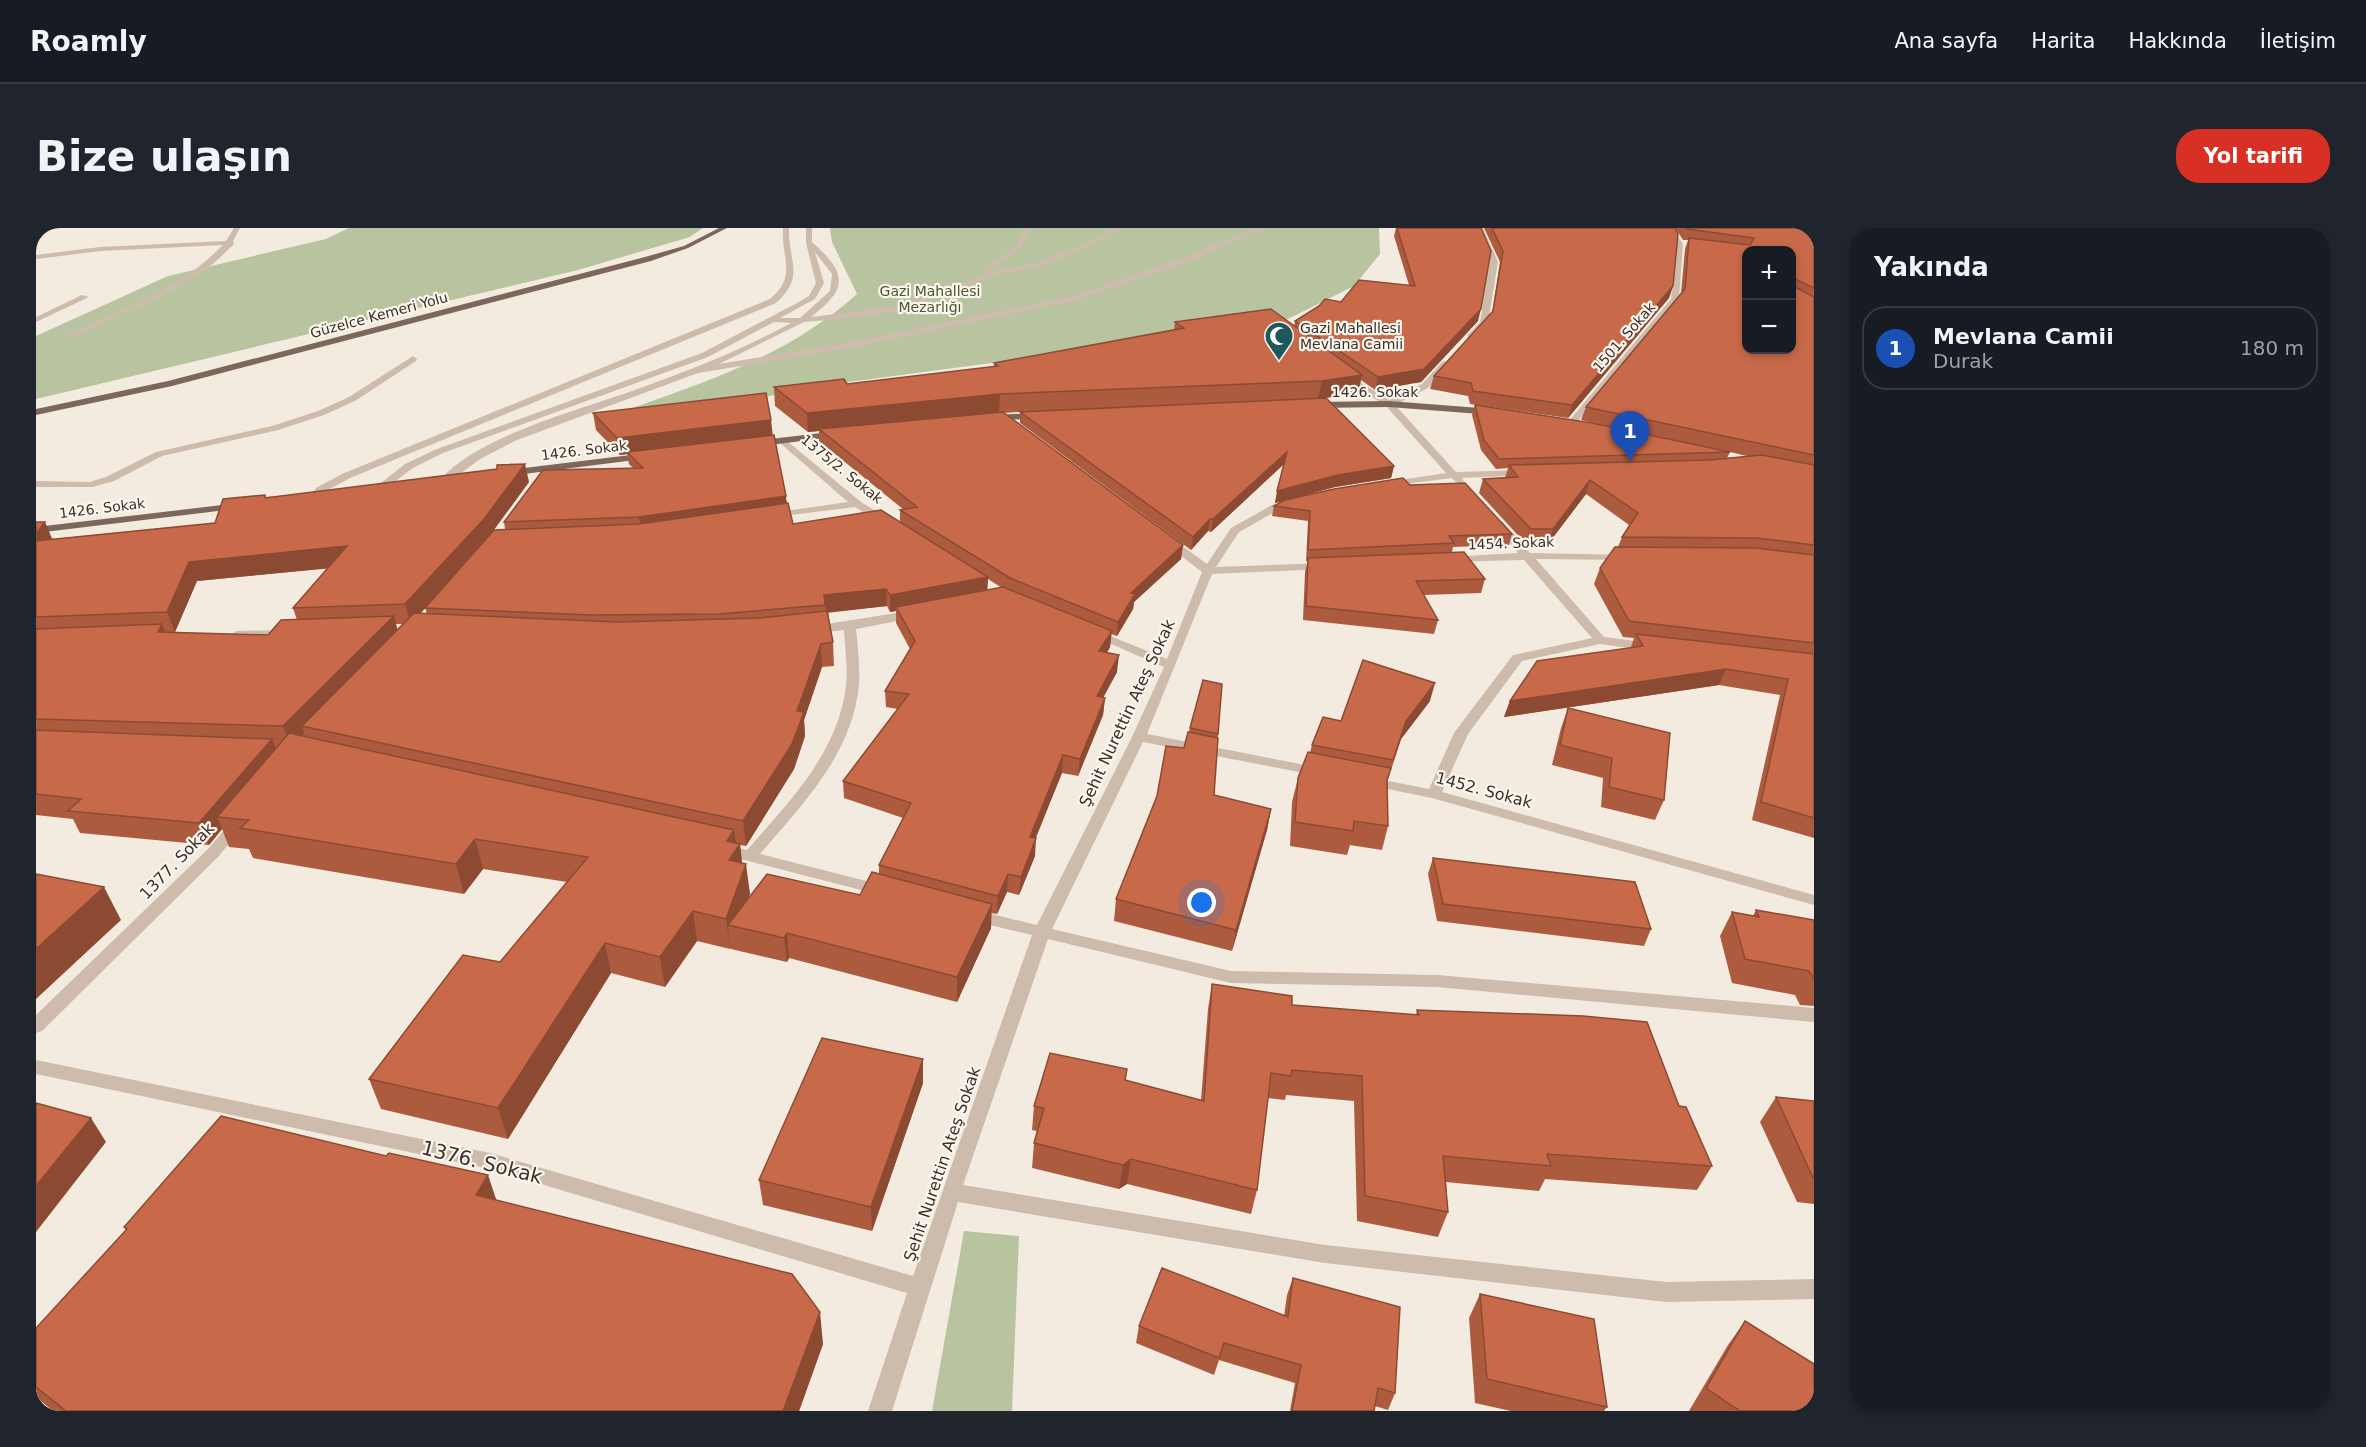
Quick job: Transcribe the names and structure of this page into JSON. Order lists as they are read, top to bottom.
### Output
{
  "streets": {
    "main road": ["Güzelce Kemeri Yolu", "1426. Sokak"],
    "street": [
      "1501. Sokak",
      "1375/2. Sokak",
      "1454. Sokak",
      "Şehit Nurettin Ateş Sokak",
      "1452. Sokak",
      "1377. Sokak",
      "1376. Sokak"
    ]
  },
  "crossings": [
    ["Şehit Nurettin Ateş Sokak", "1376. Sokak"]
  ],
  "parks": ["Gazi Mahallesi Mezarlığı"],
  "places": {
    "mosque": ["Gazi Mahallesi Mevlana Camii"]
  },
  "page": {
    "header": "Roamly",
    "nav": [
      "Ana sayfa",
      "Harita",
      "Hakkında",
      "İletişim"
    ],
    "buttons": "Yol tarifi",
    "title": "Bize ulaşın",
    "heading": "Yakında",
    "map_buttons": ["+", "−"],
    "list": [
      {
        "mark": "1",
        "name": "Mevlana Camii",
        "note": "Durak",
        "value": "180 m"
      }
    ],
    "pins": "1"
  }
}
